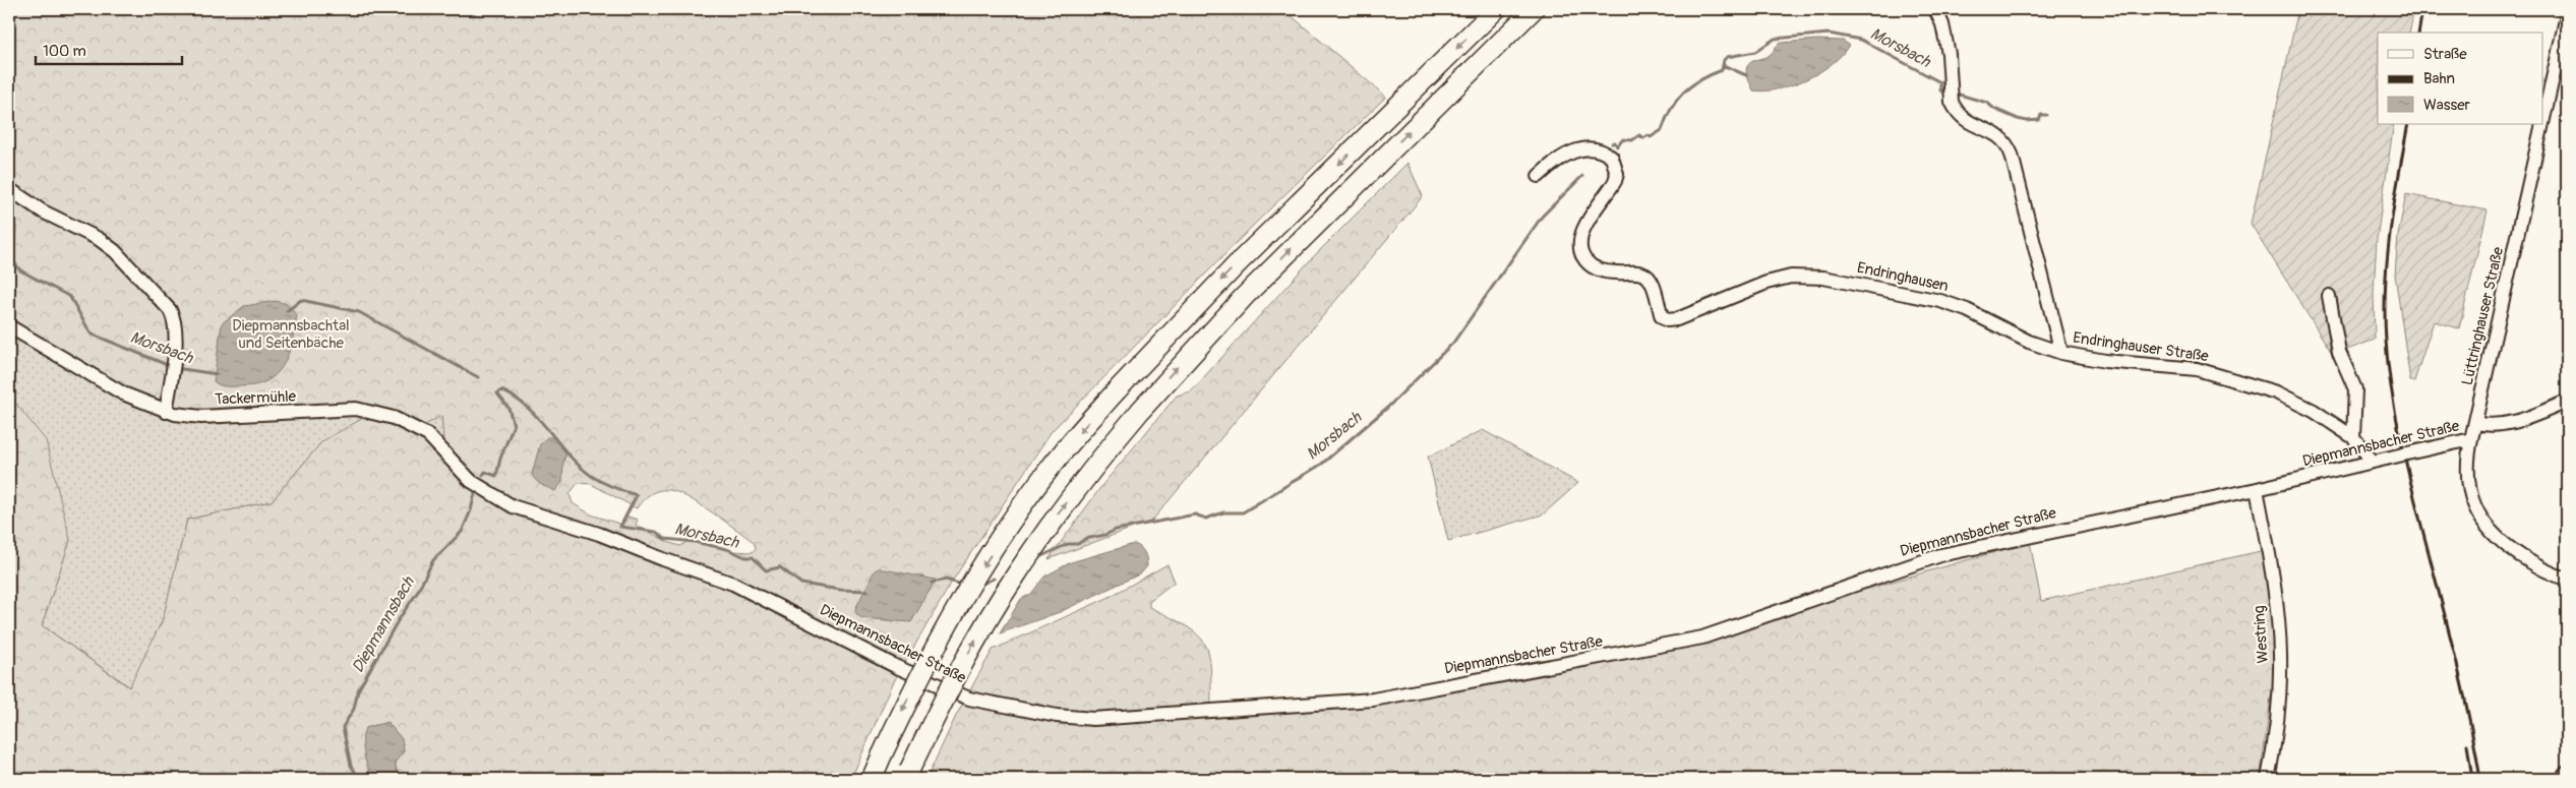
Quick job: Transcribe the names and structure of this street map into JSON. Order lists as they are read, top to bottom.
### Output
{
  "streets": {
    "street": [
      "Endringhausen",
      "Lüttringhauser Straße",
      "Endringhauser Straße",
      "Tackermühle",
      "Diepmannsbacher Straße",
      "Westring"
    ]
  },
  "crossings": [
    ["Endringhausen", "Endringhauser Straße"],
    ["Lüttringhauser Straße", "Diepmannsbacher Straße"],
    ["Endringhauser Straße", "Diepmannsbacher Straße"],
    ["Tackermühle", "Diepmannsbacher Straße"],
    ["Diepmannsbacher Straße", "Westring"]
  ],
  "water": ["Morsbach", "Diepmannsbach"],
  "parks": ["Diepmannsbachtal und Seitenbäche"],
  "legend": ["Straße", "Bahn", "Wasser"],
  "scale_bar": "100 m"
}
